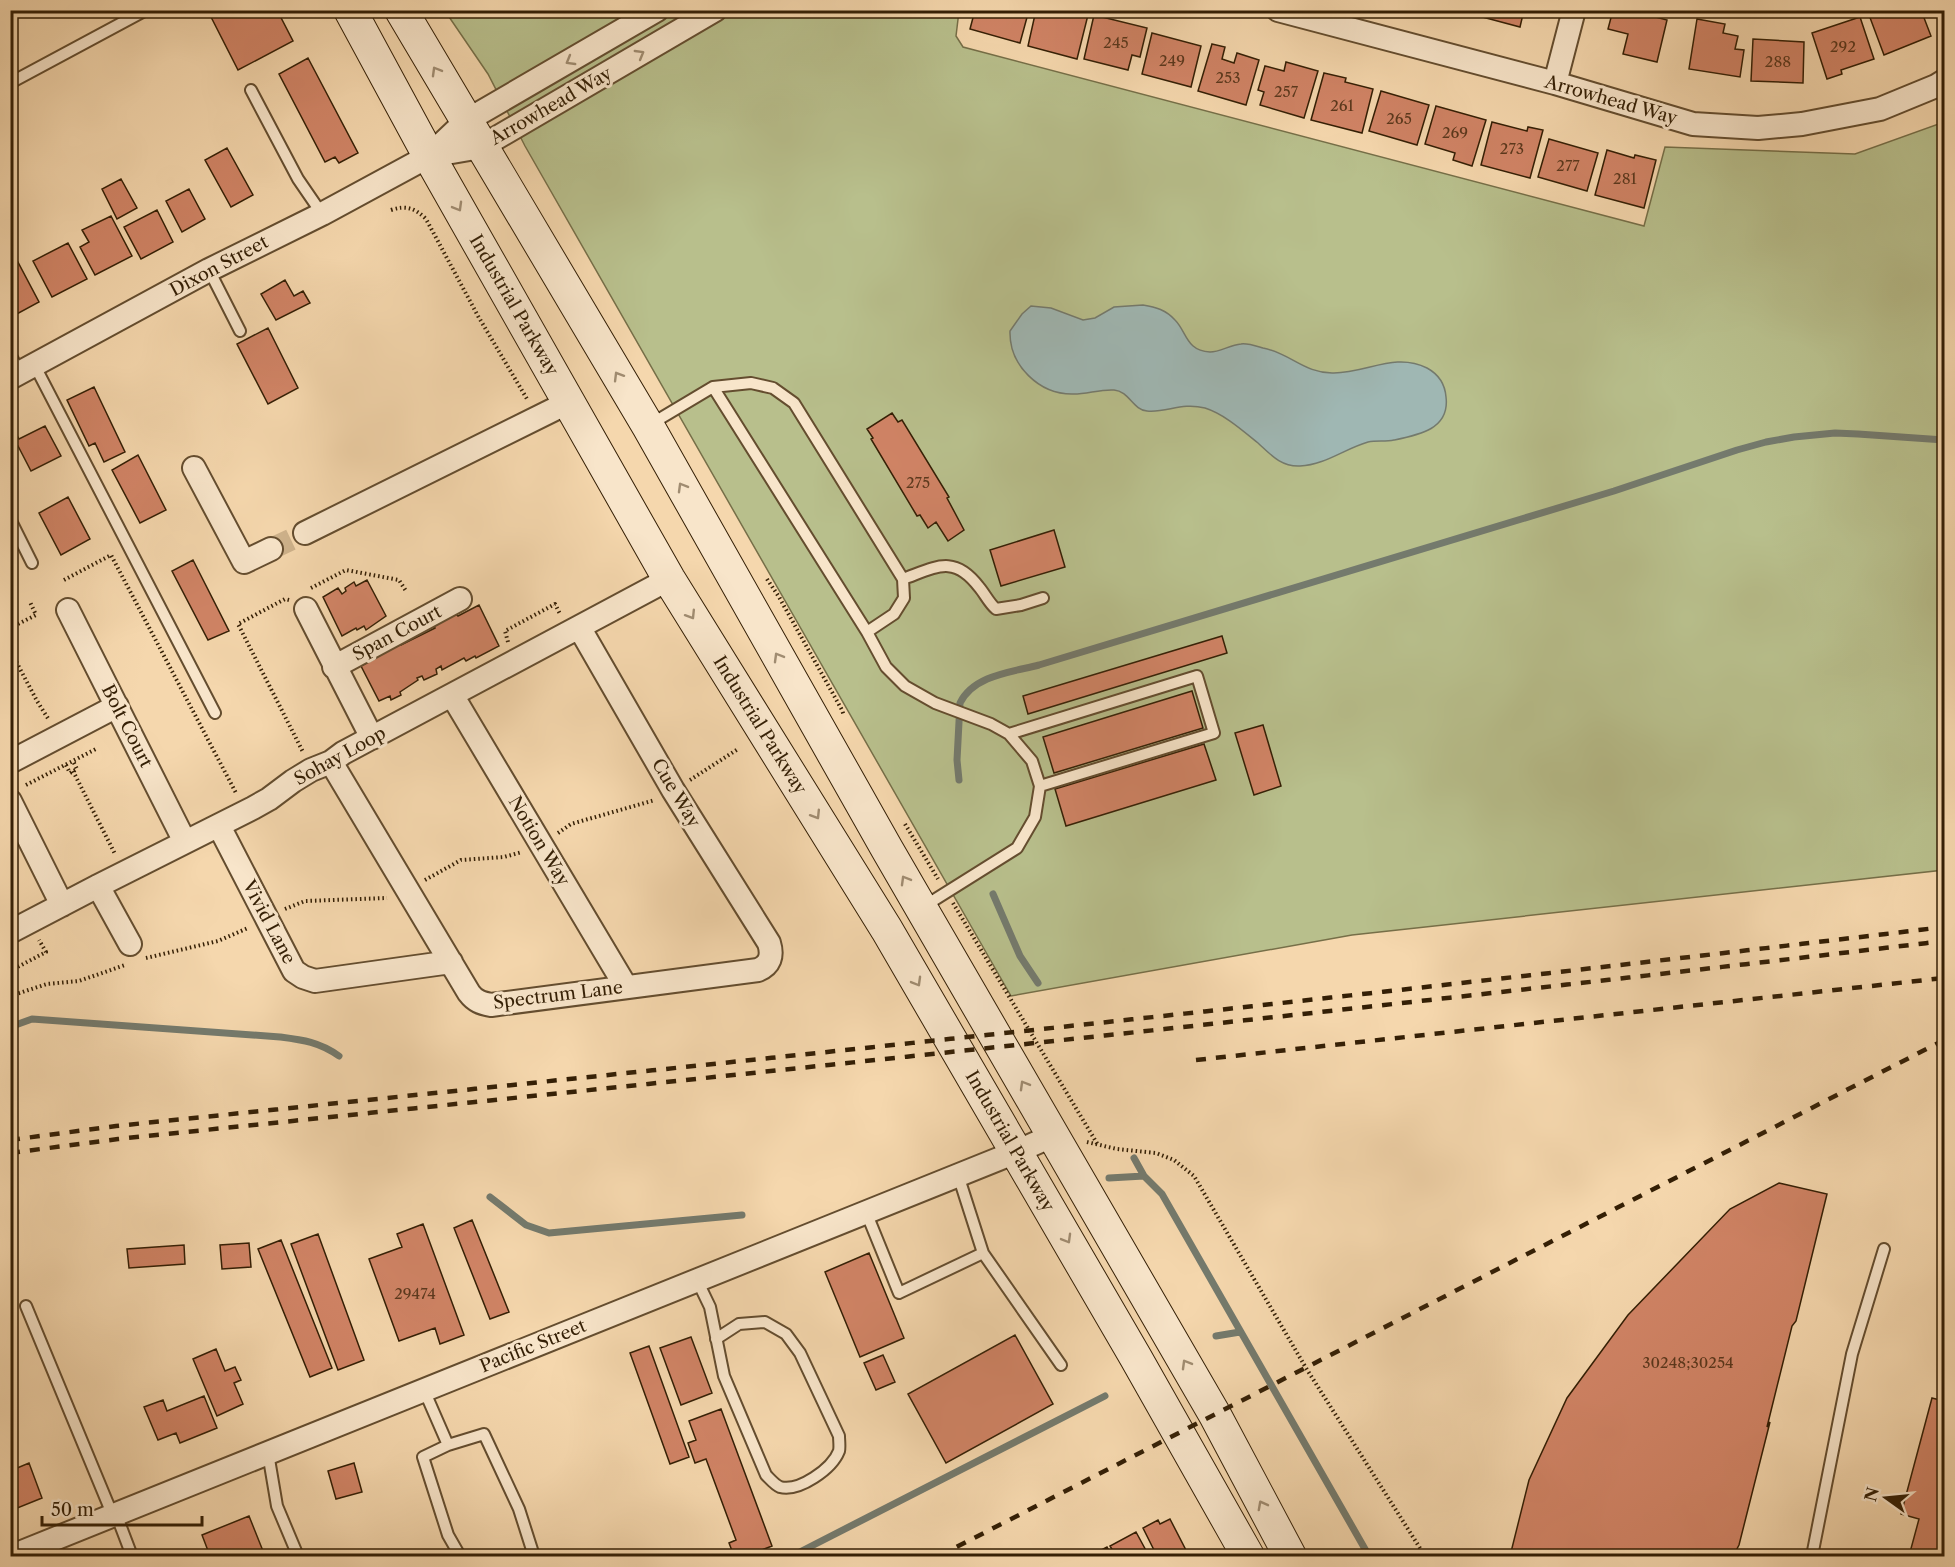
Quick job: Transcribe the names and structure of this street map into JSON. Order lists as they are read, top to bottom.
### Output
{
  "streets": {
    "main road": ["Industrial Parkway"],
    "street": [
      "Arrowhead Way",
      "Dixon Street",
      "Span Court",
      "Bolt Court",
      "Sohay Loop",
      "Cue Way",
      "Notion Way",
      "Vivid Lane",
      "Spectrum Lane",
      "Pacific Street"
    ]
  },
  "crossings": [
    ["Arrowhead Way", "Dixon Street"],
    ["Arrowhead Way", "Industrial Parkway"],
    ["Dixon Street", "Industrial Parkway"],
    ["Industrial Parkway", "Sohay Loop"],
    ["Industrial Parkway", "Pacific Street"],
    ["Span Court", "Sohay Loop"],
    ["Bolt Court", "Sohay Loop"],
    ["Sohay Loop", "Cue Way"],
    ["Sohay Loop", "Notion Way"],
    ["Sohay Loop", "Vivid Lane"],
    ["Sohay Loop", "Spectrum Lane"],
    ["Cue Way", "Spectrum Lane"],
    ["Notion Way", "Spectrum Lane"],
    ["Vivid Lane", "Spectrum Lane"]
  ],
  "house_numbers": [
    "245",
    "292",
    "249",
    "288",
    "253",
    "257",
    "261",
    "265",
    "269",
    "273",
    "277",
    "281",
    "275",
    "29474",
    "30248;30254"
  ],
  "scale_bar": "50 m",
  "north": "left"
}
